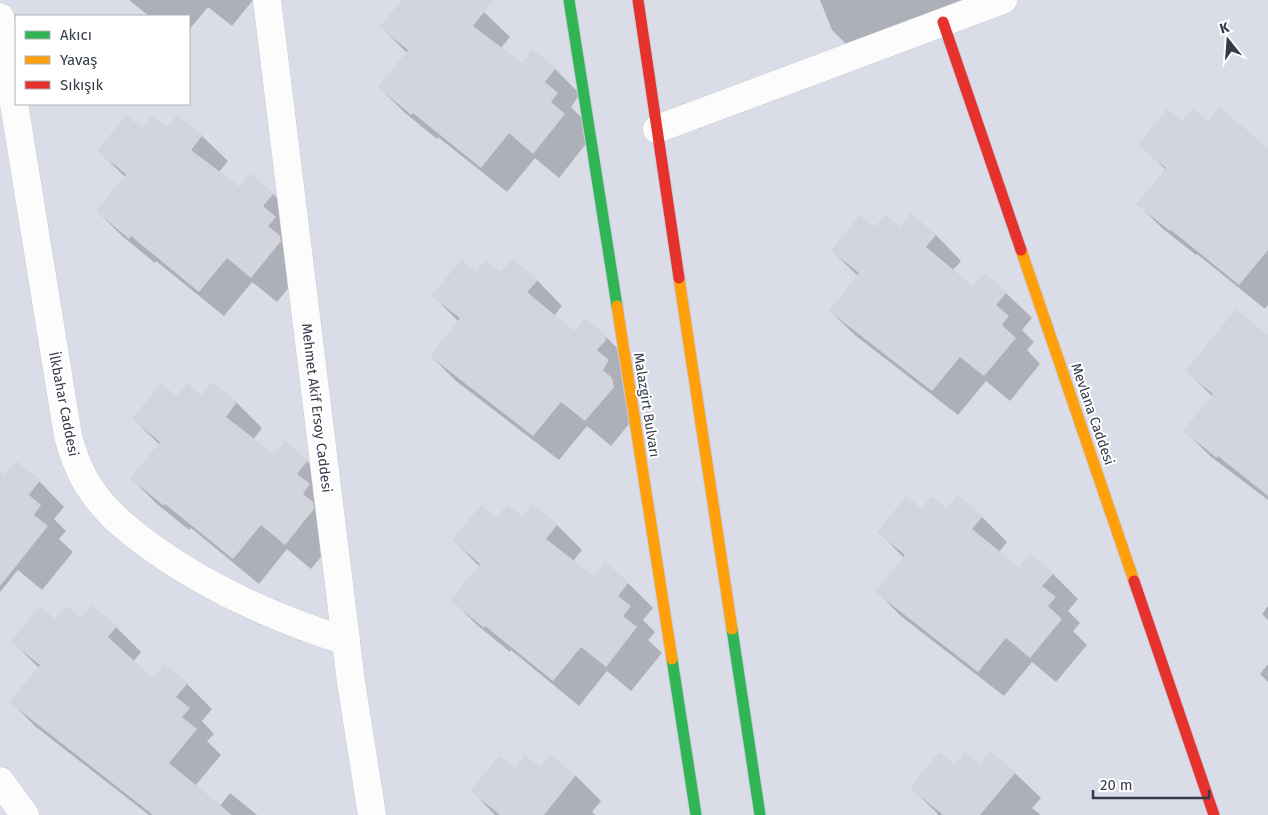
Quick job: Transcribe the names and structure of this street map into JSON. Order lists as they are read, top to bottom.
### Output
{
  "streets": {
    "main road": ["Malazgirt Bulvarı", "Mevlana Caddesi"],
    "street": ["İlkbahar Caddesi", "Mehmet Akif Ersoy Caddesi"]
  },
  "crossings": [
    ["İlkbahar Caddesi", "Mehmet Akif Ersoy Caddesi"]
  ],
  "legend": ["Akıcı", "Yavaş", "Sıkışık"],
  "scale_bar": "20 m",
  "north": "top"
}
